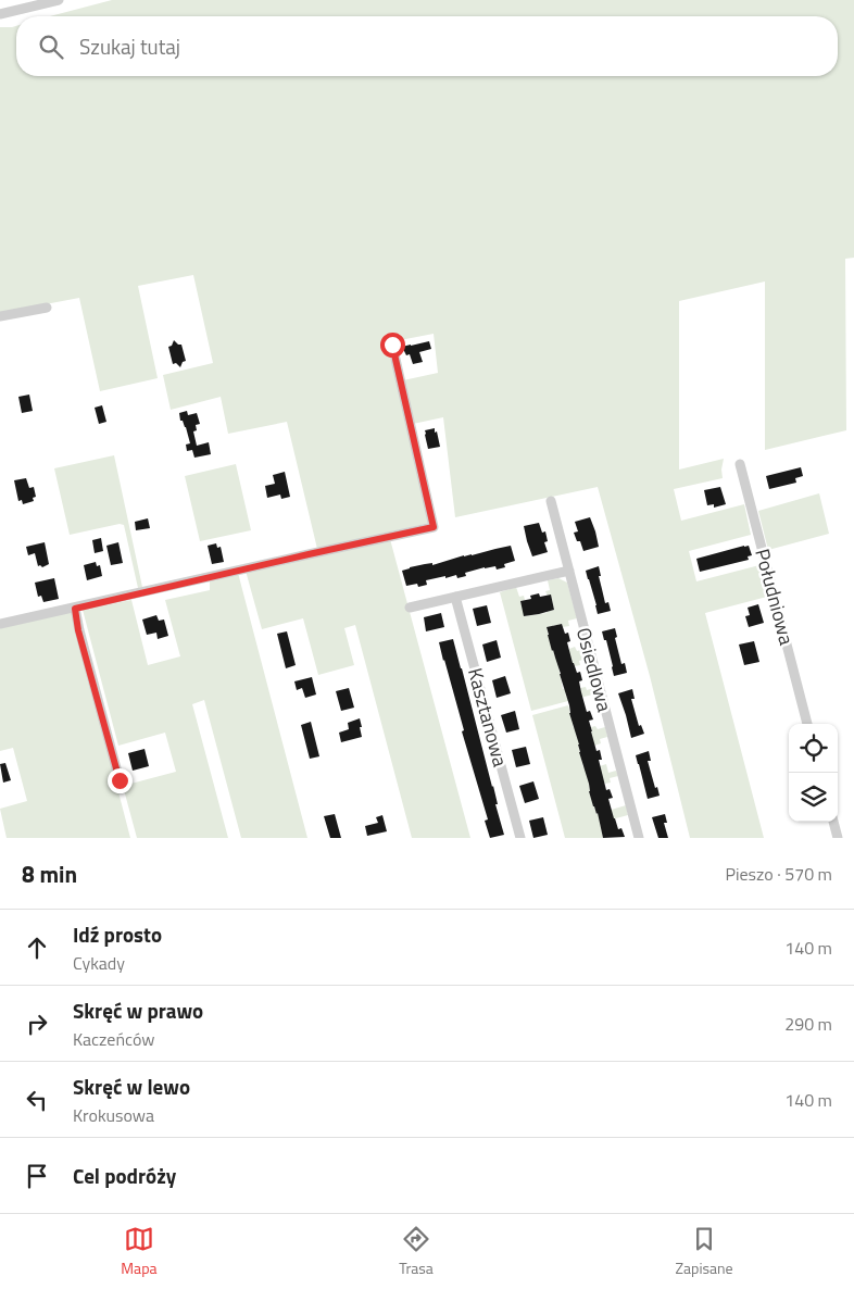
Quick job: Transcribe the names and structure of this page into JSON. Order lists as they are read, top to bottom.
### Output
{
  "streets": {
    "street": ["Południowa", "Osiedlowa", "Kasztanowa"]
  },
  "page": {
    "search": "Szukaj tutaj",
    "heading": ["8 min", "Pieszo · 570 m"],
    "list": [
      ["Idź prosto", "Cykady", "140 m"],
      ["Skręć w prawo", "Kaczeńców", "290 m"],
      ["Skręć w lewo", "Krokusowa", "140 m"],
      "Cel podróży"
    ],
    "nav": ["Mapa", "Trasa", "Zapisane"]
  }
}
